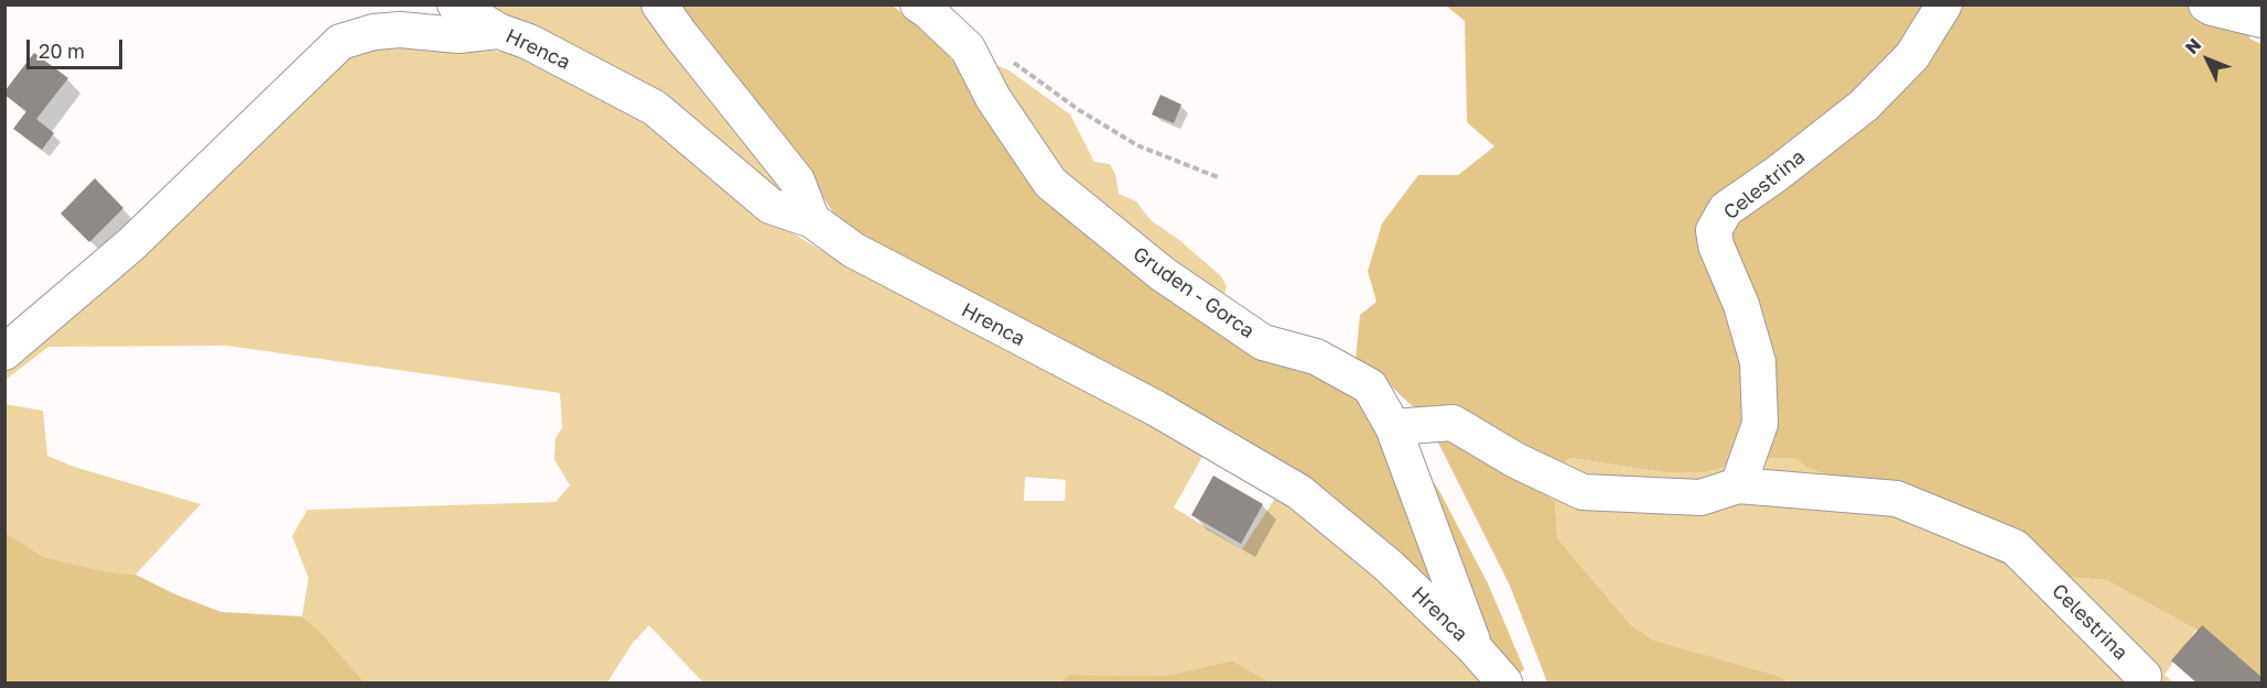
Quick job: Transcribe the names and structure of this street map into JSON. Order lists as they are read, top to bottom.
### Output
{
  "streets": {
    "street": ["Hrenca", "Celestrina", "Gruden - Gorca"]
  },
  "crossings": [
    ["Hrenca", "Gruden - Gorca"],
    ["Celestrina", "Gruden - Gorca"]
  ],
  "scale_bar": "20 m",
  "north": "top left"
}
